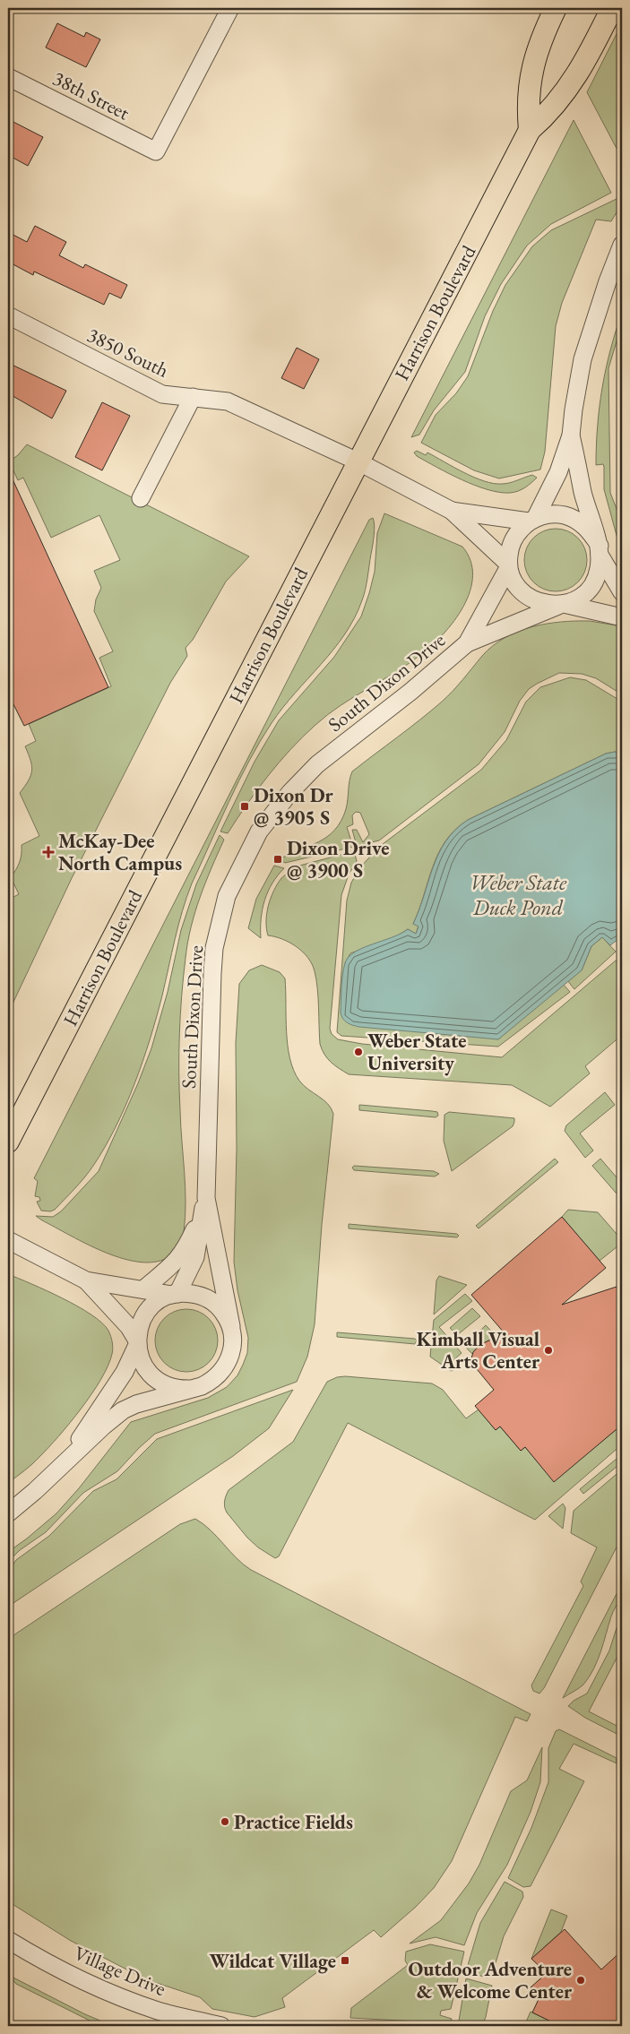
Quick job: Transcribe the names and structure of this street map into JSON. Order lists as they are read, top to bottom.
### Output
{
  "streets": {
    "main road": ["Harrison Boulevard"],
    "street": [
      "38th Street",
      "3850 South",
      "South Dixon Drive",
      "Village Drive"
    ]
  },
  "crossings": [
    ["Harrison Boulevard", "3850 South"]
  ],
  "water": ["Weber State Duck Pond"],
  "places": {
    "transit": ["Dixon Dr @ 3905 S", "Dixon Drive @ 3900 S", "Wildcat Village"],
    "health": ["McKay-Dee North Campus"],
    "other": [
      "Weber State University",
      "Kimball Visual Arts Center",
      "Practice Fields",
      "Outdoor Adventure & Welcome Center"
    ]
  }
}
